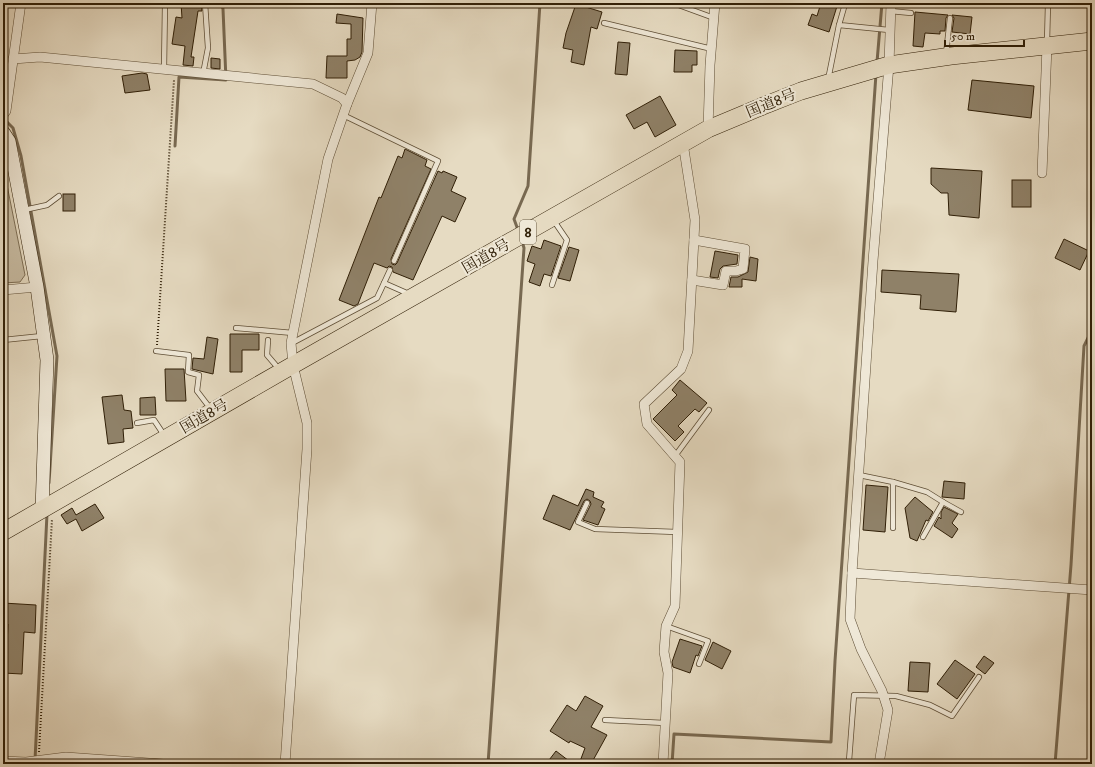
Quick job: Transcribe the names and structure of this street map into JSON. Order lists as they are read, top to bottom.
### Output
{
  "streets": {
    "highway": ["国道8号", "8"]
  },
  "scale_bar": "50 m"
}
